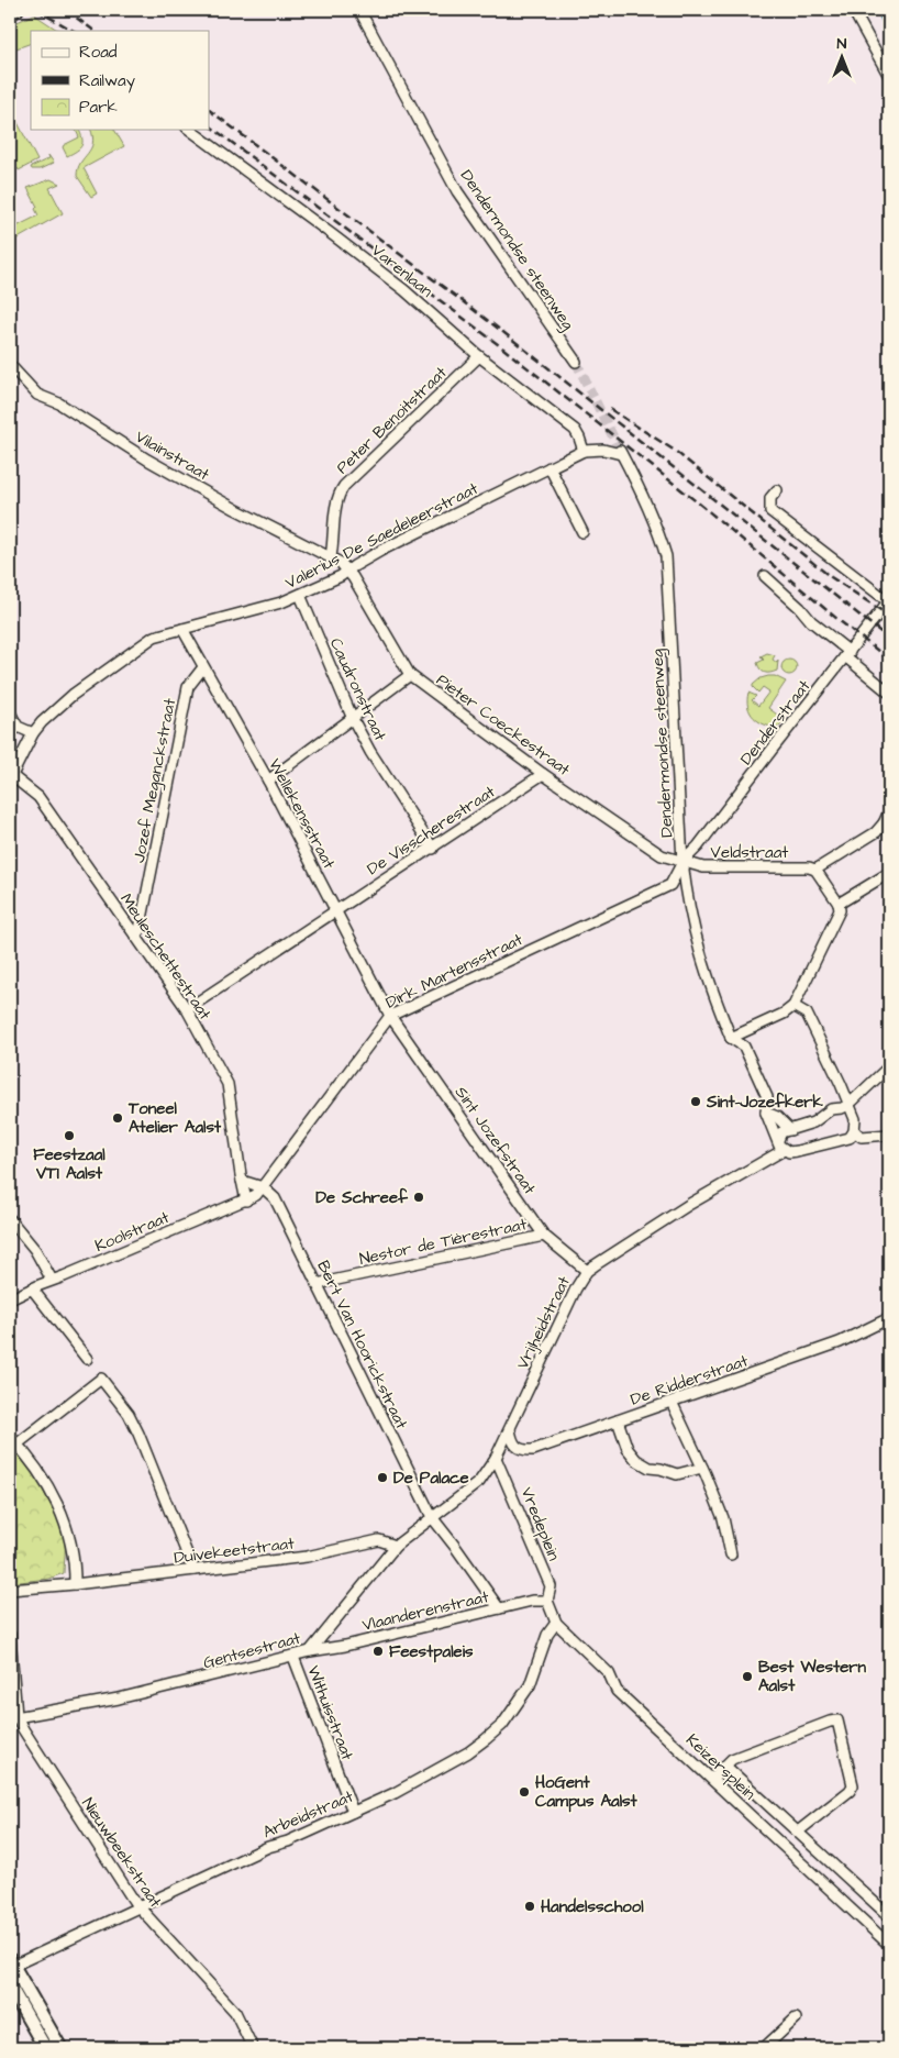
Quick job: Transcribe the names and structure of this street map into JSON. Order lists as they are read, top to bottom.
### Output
{
  "streets": {
    "street": [
      "Dendermondse steenweg",
      "Varenlaan",
      "Peter Benoitstraat",
      "Vilainstraat",
      "Valerius De Saedeleerstraat",
      "Caudronstraat",
      "Denderstraat",
      "Pieter Coeckestraat",
      "Jozef Meganckstraat",
      "Wellekensstraat",
      "De Visscherestraat",
      "Veldstraat",
      "Meuleschettestraat",
      "Dirk Martensstraat",
      "Sint Jozefstraat",
      "Koolstraat",
      "Nestor de Tièrestraat",
      "Vrijheidstraat",
      "Bert Van Hoorickstraat",
      "De Ridderstraat",
      "Vredeplein",
      "Duivekeetstraat",
      "Vlaanderenstraat",
      "Gentsestraat",
      "Withuisstraat",
      "Keizersplein",
      "Arbeidstraat",
      "Nieuwbeekstraat"
    ]
  },
  "crossings": [
    ["Dendermondse steenweg", "Valerius De Saedeleerstraat"],
    ["Dendermondse steenweg", "Denderstraat"],
    ["Dendermondse steenweg", "Pieter Coeckestraat"],
    ["Dendermondse steenweg", "Veldstraat"],
    ["Dendermondse steenweg", "Dirk Martensstraat"],
    ["Varenlaan", "Peter Benoitstraat"],
    ["Varenlaan", "Valerius De Saedeleerstraat"],
    ["Peter Benoitstraat", "Vilainstraat"],
    ["Valerius De Saedeleerstraat", "Caudronstraat"],
    ["Valerius De Saedeleerstraat", "Pieter Coeckestraat"],
    ["Valerius De Saedeleerstraat", "Wellekensstraat"],
    ["Valerius De Saedeleerstraat", "Meuleschettestraat"],
    ["Caudronstraat", "De Visscherestraat"],
    ["Denderstraat", "Pieter Coeckestraat"],
    ["Denderstraat", "Veldstraat"],
    ["Denderstraat", "Dirk Martensstraat"],
    ["Pieter Coeckestraat", "De Visscherestraat"],
    ["Pieter Coeckestraat", "Veldstraat"],
    ["Pieter Coeckestraat", "Dirk Martensstraat"],
    ["Jozef Meganckstraat", "Wellekensstraat"],
    ["Jozef Meganckstraat", "Meuleschettestraat"],
    ["Wellekensstraat", "De Visscherestraat"],
    ["Wellekensstraat", "Dirk Martensstraat"],
    ["Wellekensstraat", "Sint Jozefstraat"],
    ["De Visscherestraat", "Meuleschettestraat"],
    ["Veldstraat", "Dirk Martensstraat"],
    ["Meuleschettestraat", "Koolstraat"],
    ["Dirk Martensstraat", "Sint Jozefstraat"],
    ["Dirk Martensstraat", "Koolstraat"],
    ["Dirk Martensstraat", "Bert Van Hoorickstraat"],
    ["Sint Jozefstraat", "Nestor de Tièrestraat"],
    ["Sint Jozefstraat", "Vrijheidstraat"],
    ["Koolstraat", "Bert Van Hoorickstraat"],
    ["Nestor de Tièrestraat", "Bert Van Hoorickstraat"],
    ["Vrijheidstraat", "Bert Van Hoorickstraat"],
    ["Vrijheidstraat", "De Ridderstraat"],
    ["Vrijheidstraat", "Vredeplein"],
    ["Vrijheidstraat", "Gentsestraat"],
    ["Bert Van Hoorickstraat", "Gentsestraat"],
    ["Vredeplein", "Vlaanderenstraat"],
    ["Vredeplein", "Keizersplein"],
    ["Duivekeetstraat", "Gentsestraat"],
    ["Vlaanderenstraat", "Gentsestraat"],
    ["Vlaanderenstraat", "Keizersplein"],
    ["Gentsestraat", "Withuisstraat"],
    ["Gentsestraat", "Nieuwbeekstraat"],
    ["Withuisstraat", "Arbeidstraat"],
    ["Keizersplein", "Arbeidstraat"],
    ["Arbeidstraat", "Nieuwbeekstraat"]
  ],
  "places": [
    "Sint-Jozefkerk",
    "Toneel Atelier Aalst",
    "Feestzaal VTI Aalst",
    "De Schreef",
    "De Palace",
    "Feestpaleis",
    "Best Western Aalst",
    "HoGent Campus Aalst",
    "Handelsschool"
  ],
  "legend": ["Road", "Railway", "Park"],
  "north": "top"
}
